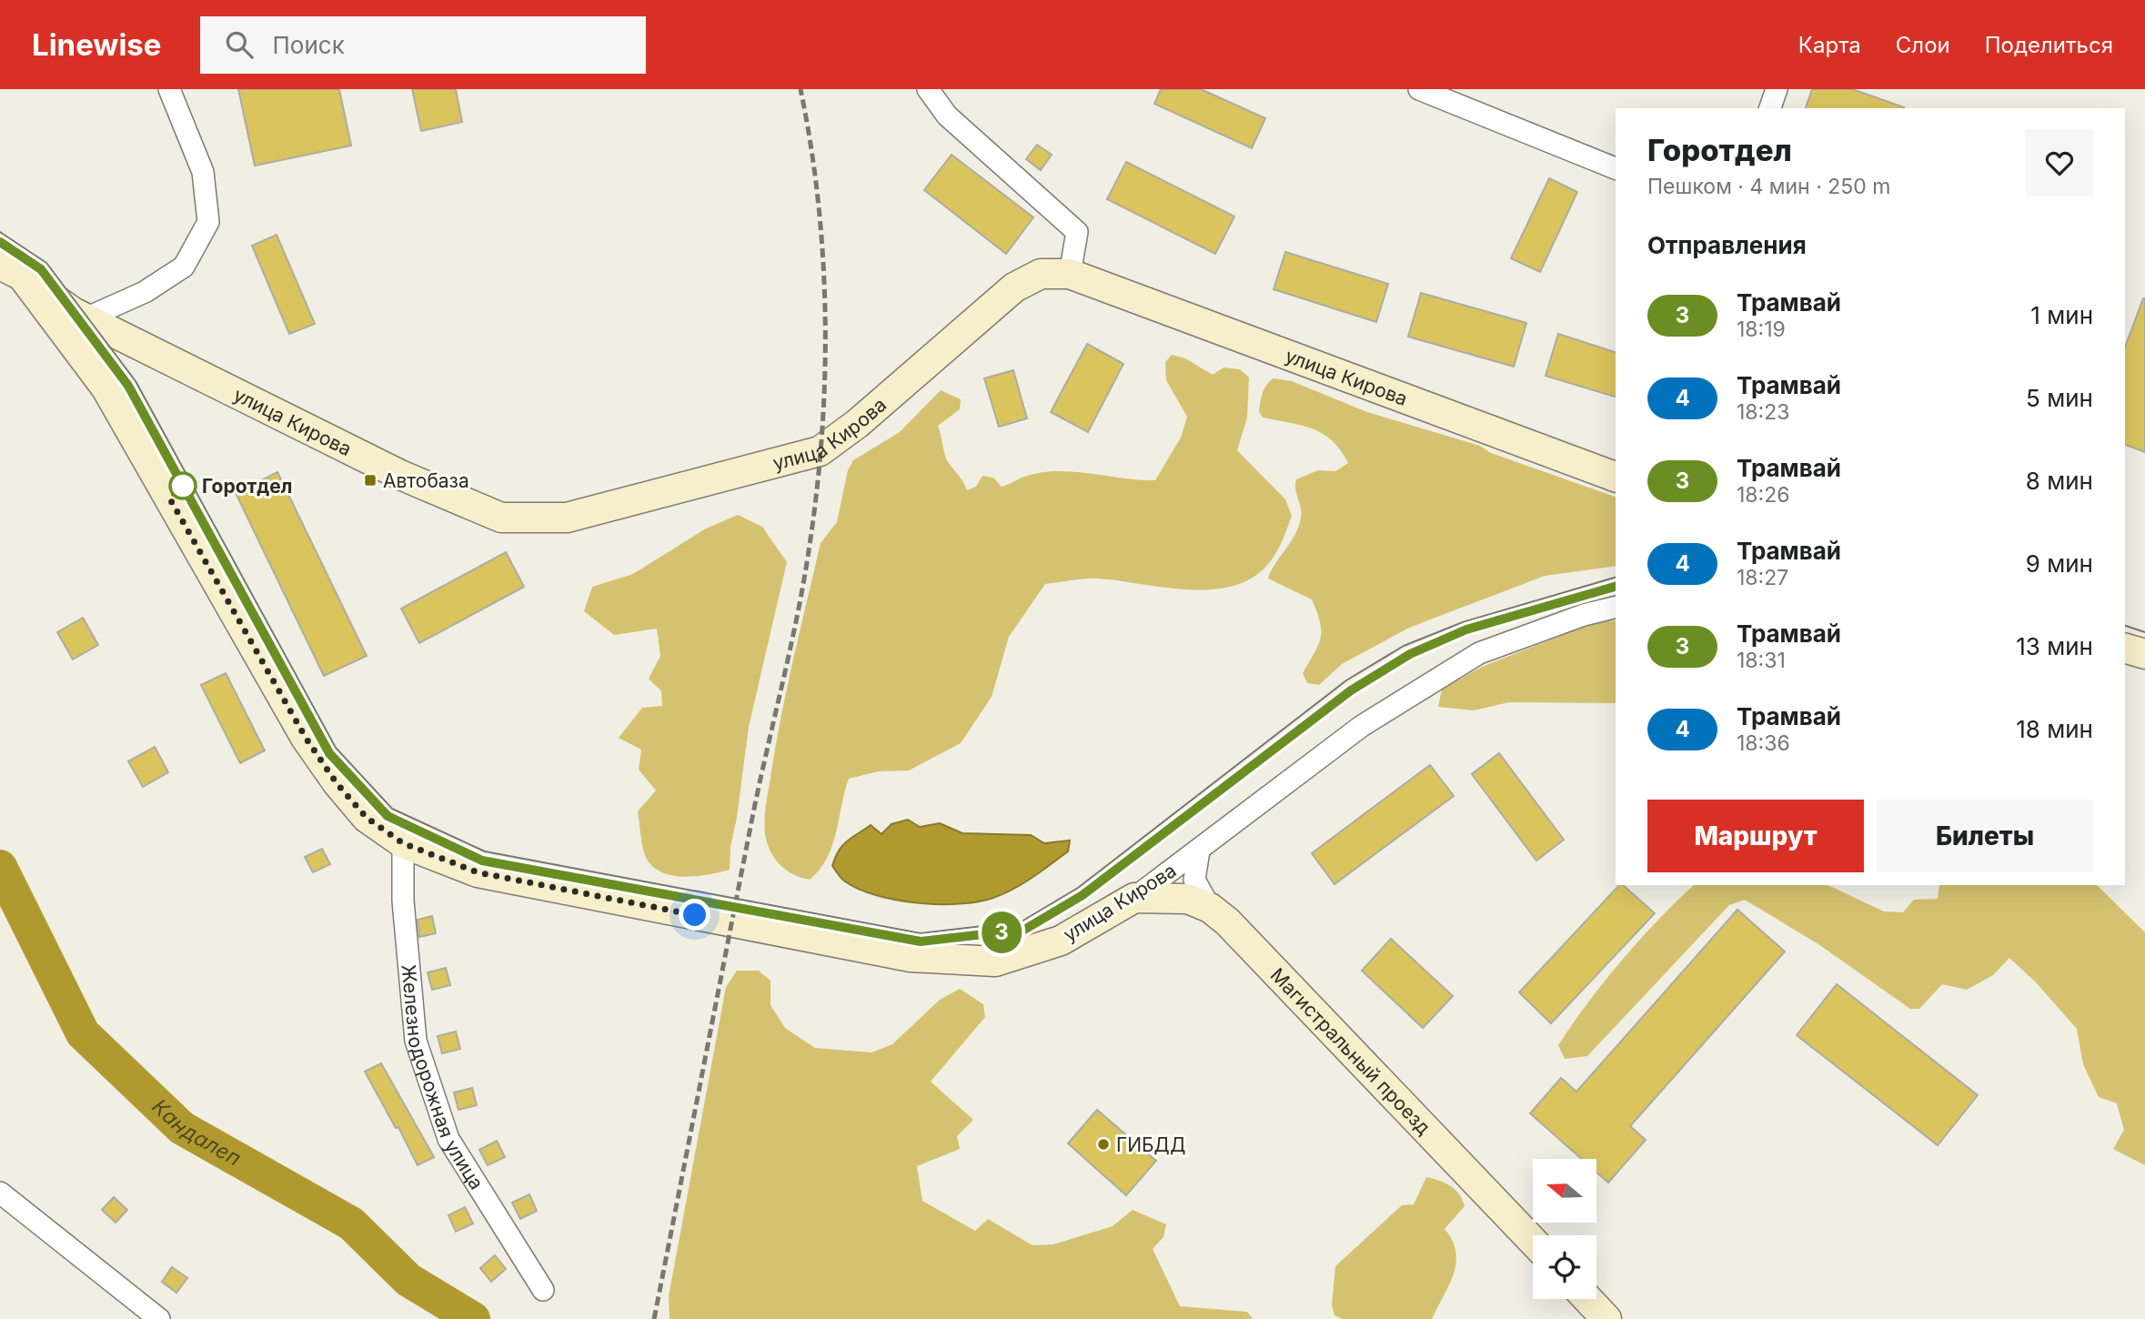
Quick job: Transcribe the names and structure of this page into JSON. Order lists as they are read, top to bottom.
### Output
{
  "streets": {
    "main road": ["улица Кирова", "Магистральный проезд"],
    "street": ["Железнодорожная улица"]
  },
  "crossings": [
    ["улица Кирова", "Магистральный проезд"],
    ["улица Кирова", "Железнодорожная улица"]
  ],
  "water": ["Кандалеп"],
  "places": {
    "transit": ["Автобаза"],
    "other": ["Горотдел", "ГИБДД"]
  },
  "lines": ["tram line 3"],
  "north": "left",
  "page": {
    "header": "Linewise",
    "search": "Поиск",
    "nav": ["Карта", "Слои", "Поделиться"],
    "on_map": "3",
    "heading": [
      ["Горотдел", "Пешком · 4 мин · 250 m"],
      "Отправления"
    ],
    "list": [
      {
        "mark": "3",
        "name": "Трамвай",
        "note": "18:19",
        "value": "1 мин"
      },
      {
        "mark": "4",
        "name": "Трамвай",
        "note": "18:23",
        "value": "5 мин"
      },
      {
        "mark": "3",
        "name": "Трамвай",
        "note": "18:26",
        "value": "8 мин"
      },
      {
        "mark": "4",
        "name": "Трамвай",
        "note": "18:27",
        "value": "9 мин"
      },
      {
        "mark": "3",
        "name": "Трамвай",
        "note": "18:31",
        "value": "13 мин"
      },
      {
        "mark": "4",
        "name": "Трамвай",
        "note": "18:36",
        "value": "18 мин"
      }
    ],
    "buttons": ["Маршрут", "Билеты"]
  }
}
